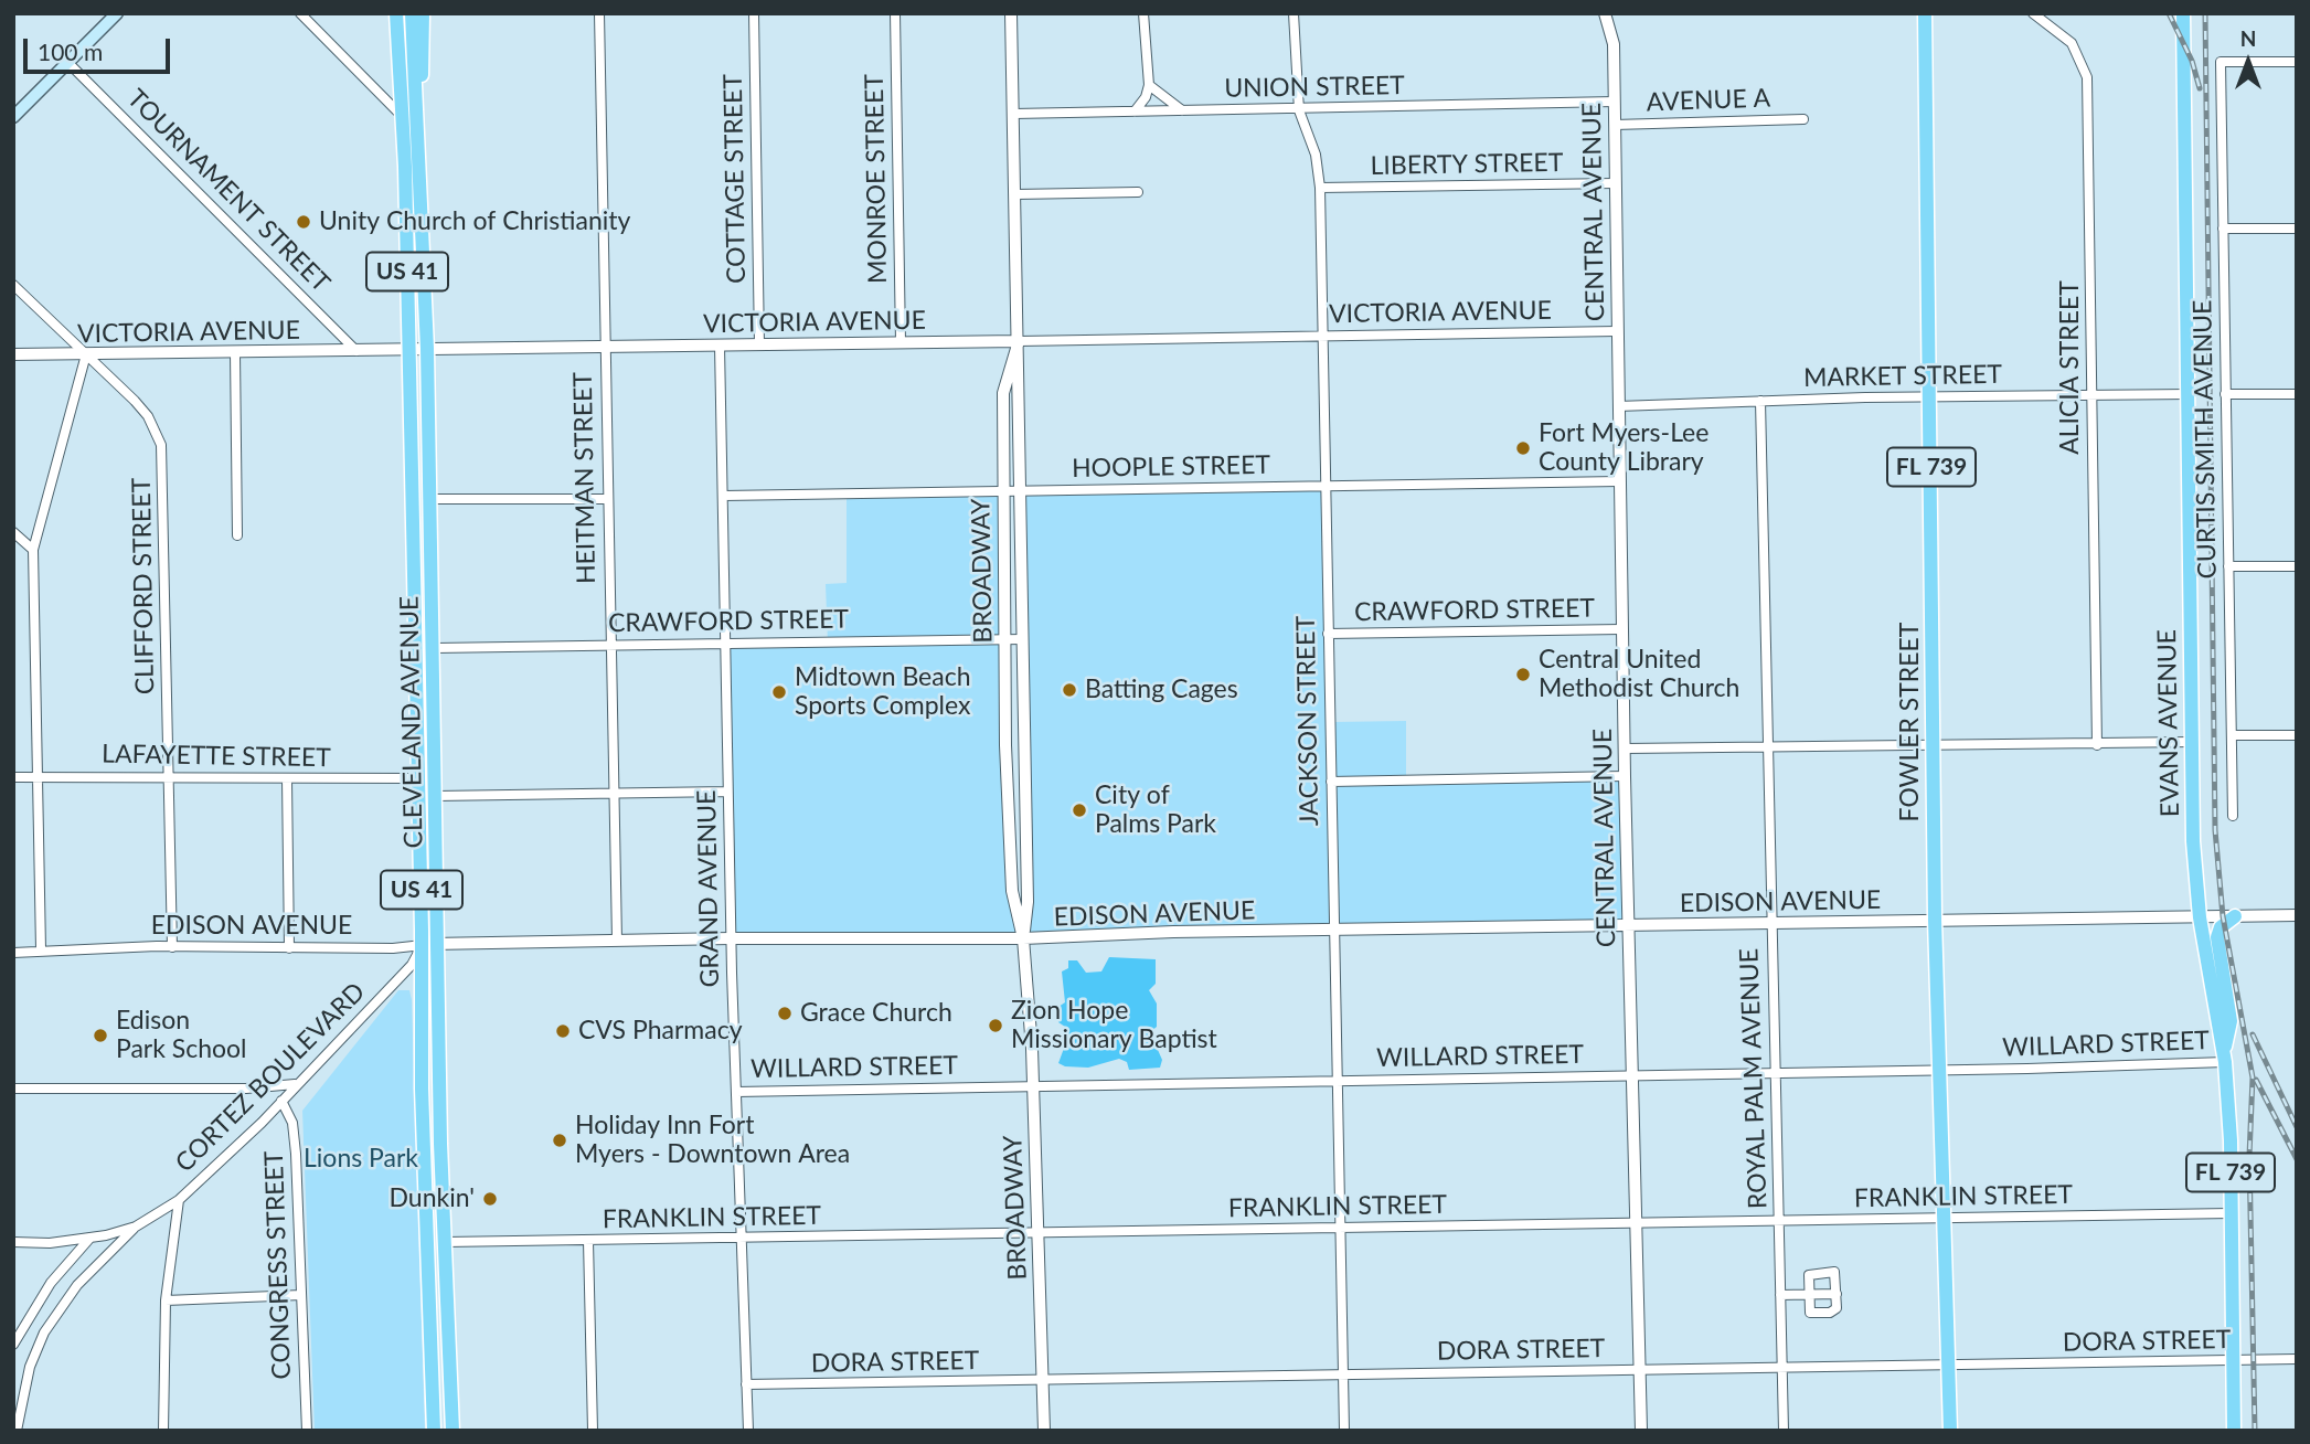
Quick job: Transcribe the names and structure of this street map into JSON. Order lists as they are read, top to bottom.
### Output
{
  "streets": {
    "main road": [
      "US 41",
      "FL 739",
      "CLEVELAND AVENUE",
      "FOWLER STREET",
      "EVANS AVENUE"
    ],
    "street": [
      "UNION STREET",
      "AVENUE A",
      "LIBERTY STREET",
      "COTTAGE STREET",
      "MONROE STREET",
      "TOURNAMENT STREET",
      "CENTRAL AVENUE",
      "VICTORIA AVENUE",
      "ALICIA STREET",
      "MARKET STREET",
      "CURTIS SMITH AVENUE",
      "HOOPLE STREET",
      "HEITMAN STREET",
      "BROADWAY",
      "CLIFFORD STREET",
      "CRAWFORD STREET",
      "JACKSON STREET",
      "LAFAYETTE STREET",
      "GRAND AVENUE",
      "EDISON AVENUE",
      "WILLARD STREET",
      "CORTEZ BOULEVARD",
      "ROYAL PALM AVENUE",
      "FRANKLIN STREET",
      "CONGRESS STREET",
      "DORA STREET"
    ]
  },
  "crossings": [
    ["UNION STREET", "CENTRAL AVENUE"],
    ["UNION STREET", "BROADWAY"],
    ["UNION STREET", "JACKSON STREET"],
    ["AVENUE A", "CENTRAL AVENUE"],
    ["LIBERTY STREET", "CENTRAL AVENUE"],
    ["LIBERTY STREET", "JACKSON STREET"],
    ["COTTAGE STREET", "VICTORIA AVENUE"],
    ["MONROE STREET", "VICTORIA AVENUE"],
    ["TOURNAMENT STREET", "VICTORIA AVENUE"],
    ["CENTRAL AVENUE", "VICTORIA AVENUE"],
    ["CENTRAL AVENUE", "MARKET STREET"],
    ["CENTRAL AVENUE", "HOOPLE STREET"],
    ["CENTRAL AVENUE", "CRAWFORD STREET"],
    ["CENTRAL AVENUE", "EDISON AVENUE"],
    ["CENTRAL AVENUE", "WILLARD STREET"],
    ["CENTRAL AVENUE", "FRANKLIN STREET"],
    ["CENTRAL AVENUE", "DORA STREET"],
    ["VICTORIA AVENUE", "HEITMAN STREET"],
    ["VICTORIA AVENUE", "BROADWAY"],
    ["VICTORIA AVENUE", "CLIFFORD STREET"],
    ["VICTORIA AVENUE", "JACKSON STREET"],
    ["VICTORIA AVENUE", "CLEVELAND AVENUE"],
    ["VICTORIA AVENUE", "GRAND AVENUE"],
    ["ALICIA STREET", "MARKET STREET"],
    ["MARKET STREET", "FOWLER STREET"],
    ["MARKET STREET", "EVANS AVENUE"],
    ["MARKET STREET", "ROYAL PALM AVENUE"],
    ["HOOPLE STREET", "BROADWAY"],
    ["HOOPLE STREET", "JACKSON STREET"],
    ["HOOPLE STREET", "GRAND AVENUE"],
    ["HEITMAN STREET", "CRAWFORD STREET"],
    ["HEITMAN STREET", "EDISON AVENUE"],
    ["BROADWAY", "CRAWFORD STREET"],
    ["BROADWAY", "EDISON AVENUE"],
    ["BROADWAY", "WILLARD STREET"],
    ["BROADWAY", "FRANKLIN STREET"],
    ["BROADWAY", "DORA STREET"],
    ["CLIFFORD STREET", "LAFAYETTE STREET"],
    ["CLIFFORD STREET", "EDISON AVENUE"],
    ["CRAWFORD STREET", "JACKSON STREET"],
    ["CRAWFORD STREET", "CLEVELAND AVENUE"],
    ["CRAWFORD STREET", "GRAND AVENUE"],
    ["JACKSON STREET", "EDISON AVENUE"],
    ["JACKSON STREET", "WILLARD STREET"],
    ["JACKSON STREET", "FRANKLIN STREET"],
    ["JACKSON STREET", "DORA STREET"],
    ["CLEVELAND AVENUE", "LAFAYETTE STREET"],
    ["CLEVELAND AVENUE", "EDISON AVENUE"],
    ["CLEVELAND AVENUE", "CORTEZ BOULEVARD"],
    ["CLEVELAND AVENUE", "FRANKLIN STREET"],
    ["FOWLER STREET", "EDISON AVENUE"],
    ["FOWLER STREET", "WILLARD STREET"],
    ["FOWLER STREET", "FRANKLIN STREET"],
    ["FOWLER STREET", "DORA STREET"],
    ["EVANS AVENUE", "EDISON AVENUE"],
    ["EVANS AVENUE", "WILLARD STREET"],
    ["EVANS AVENUE", "FRANKLIN STREET"],
    ["EVANS AVENUE", "DORA STREET"],
    ["GRAND AVENUE", "EDISON AVENUE"],
    ["GRAND AVENUE", "WILLARD STREET"],
    ["GRAND AVENUE", "FRANKLIN STREET"],
    ["GRAND AVENUE", "DORA STREET"],
    ["EDISON AVENUE", "CORTEZ BOULEVARD"],
    ["EDISON AVENUE", "ROYAL PALM AVENUE"],
    ["WILLARD STREET", "ROYAL PALM AVENUE"],
    ["CORTEZ BOULEVARD", "CONGRESS STREET"],
    ["ROYAL PALM AVENUE", "FRANKLIN STREET"],
    ["ROYAL PALM AVENUE", "DORA STREET"]
  ],
  "parks": ["Lions Park"],
  "places": [
    "Unity Church of Christianity",
    "Fort Myers-Lee County Library",
    "Central United Methodist Church",
    "Batting Cages",
    "Midtown Beach Sports Complex",
    "City of Palms Park",
    "Grace Church",
    "Zion Hope Missionary Baptist",
    "CVS Pharmacy",
    "Edison Park School",
    "Holiday Inn Fort Myers - Downtown Area",
    "Dunkin'"
  ],
  "scale_bar": "100 m",
  "north": "top"
}
